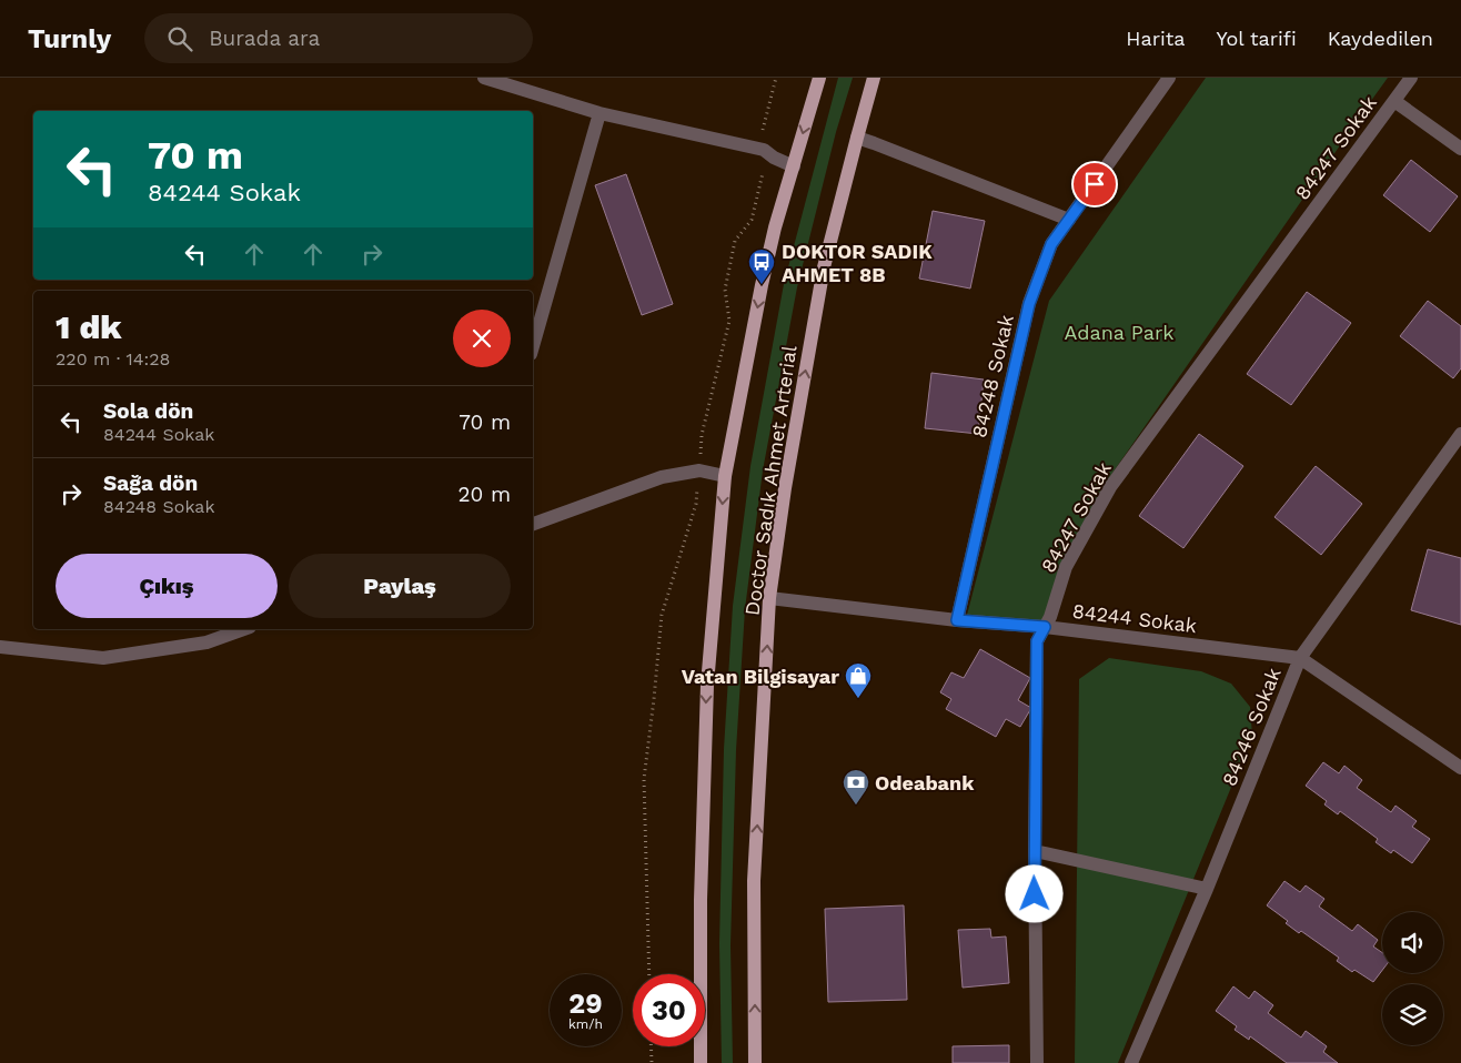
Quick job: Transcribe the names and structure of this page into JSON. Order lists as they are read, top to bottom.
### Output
{
  "streets": {
    "main road": ["Doctor Sadık Ahmet Arterial"],
    "street": [
      "84247 Sokak",
      "84248 Sokak",
      "84244 Sokak",
      "84246 Sokak"
    ]
  },
  "crossings": [
    ["84247 Sokak", "84244 Sokak"],
    ["84248 Sokak", "84244 Sokak"],
    ["Doctor Sadık Ahmet Arterial", "84244 Sokak"],
    ["84244 Sokak", "84246 Sokak"]
  ],
  "parks": ["Adana Park"],
  "places": {
    "bus stop": ["DOKTOR SADIK AHMET 8B"],
    "shop": ["Vatan Bilgisayar"],
    "bank": ["Odeabank"]
  },
  "page": {
    "header": "Turnly",
    "search": "Burada ara",
    "nav": ["Harita", "Yol tarifi", "Kaydedilen"],
    "turn": ["70 m", "84244 Sokak"],
    "heading": ["1 dk", "220 m · 14:28"],
    "list": [
      {
        "name": "Sola dön",
        "note": "84244 Sokak",
        "value": "70 m"
      },
      {
        "name": "Sağa dön",
        "note": "84248 Sokak",
        "value": "20 m"
      }
    ],
    "buttons": ["Çıkış", "Paylaş"],
    "speed": "29 km/h",
    "limit": "30"
  }
}
